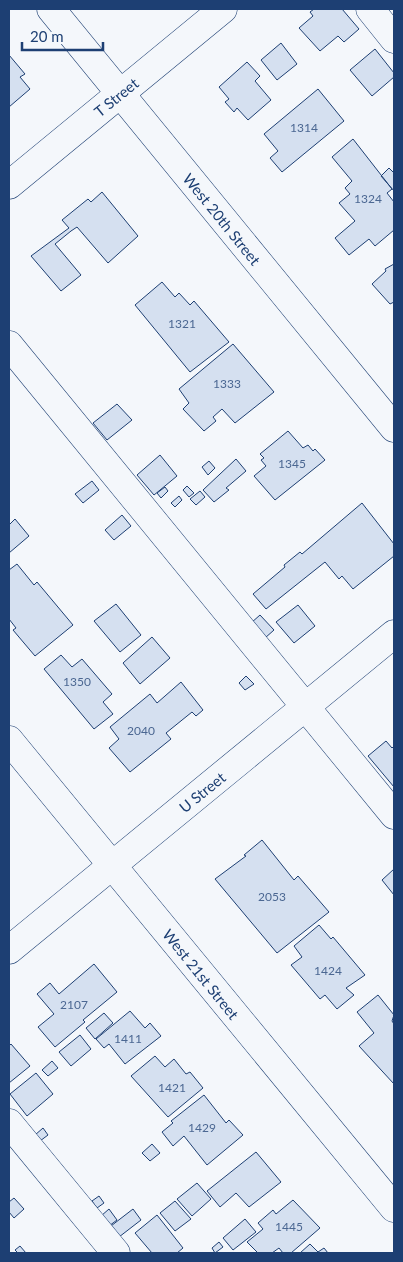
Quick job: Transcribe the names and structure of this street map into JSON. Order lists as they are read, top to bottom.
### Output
{
  "streets": {
    "street": [
      "T Street",
      "West 20th Street",
      "U Street",
      "West 21st Street"
    ]
  },
  "crossings": [
    ["T Street", "West 20th Street"],
    ["U Street", "West 21st Street"]
  ],
  "house_numbers": [
    "1314",
    "1324",
    "1321",
    "1333",
    "1345",
    "1350",
    "2040",
    "2053",
    "1424",
    "2107",
    "1411",
    "1421",
    "1429",
    "1445"
  ],
  "scale_bar": "20 m"
}
